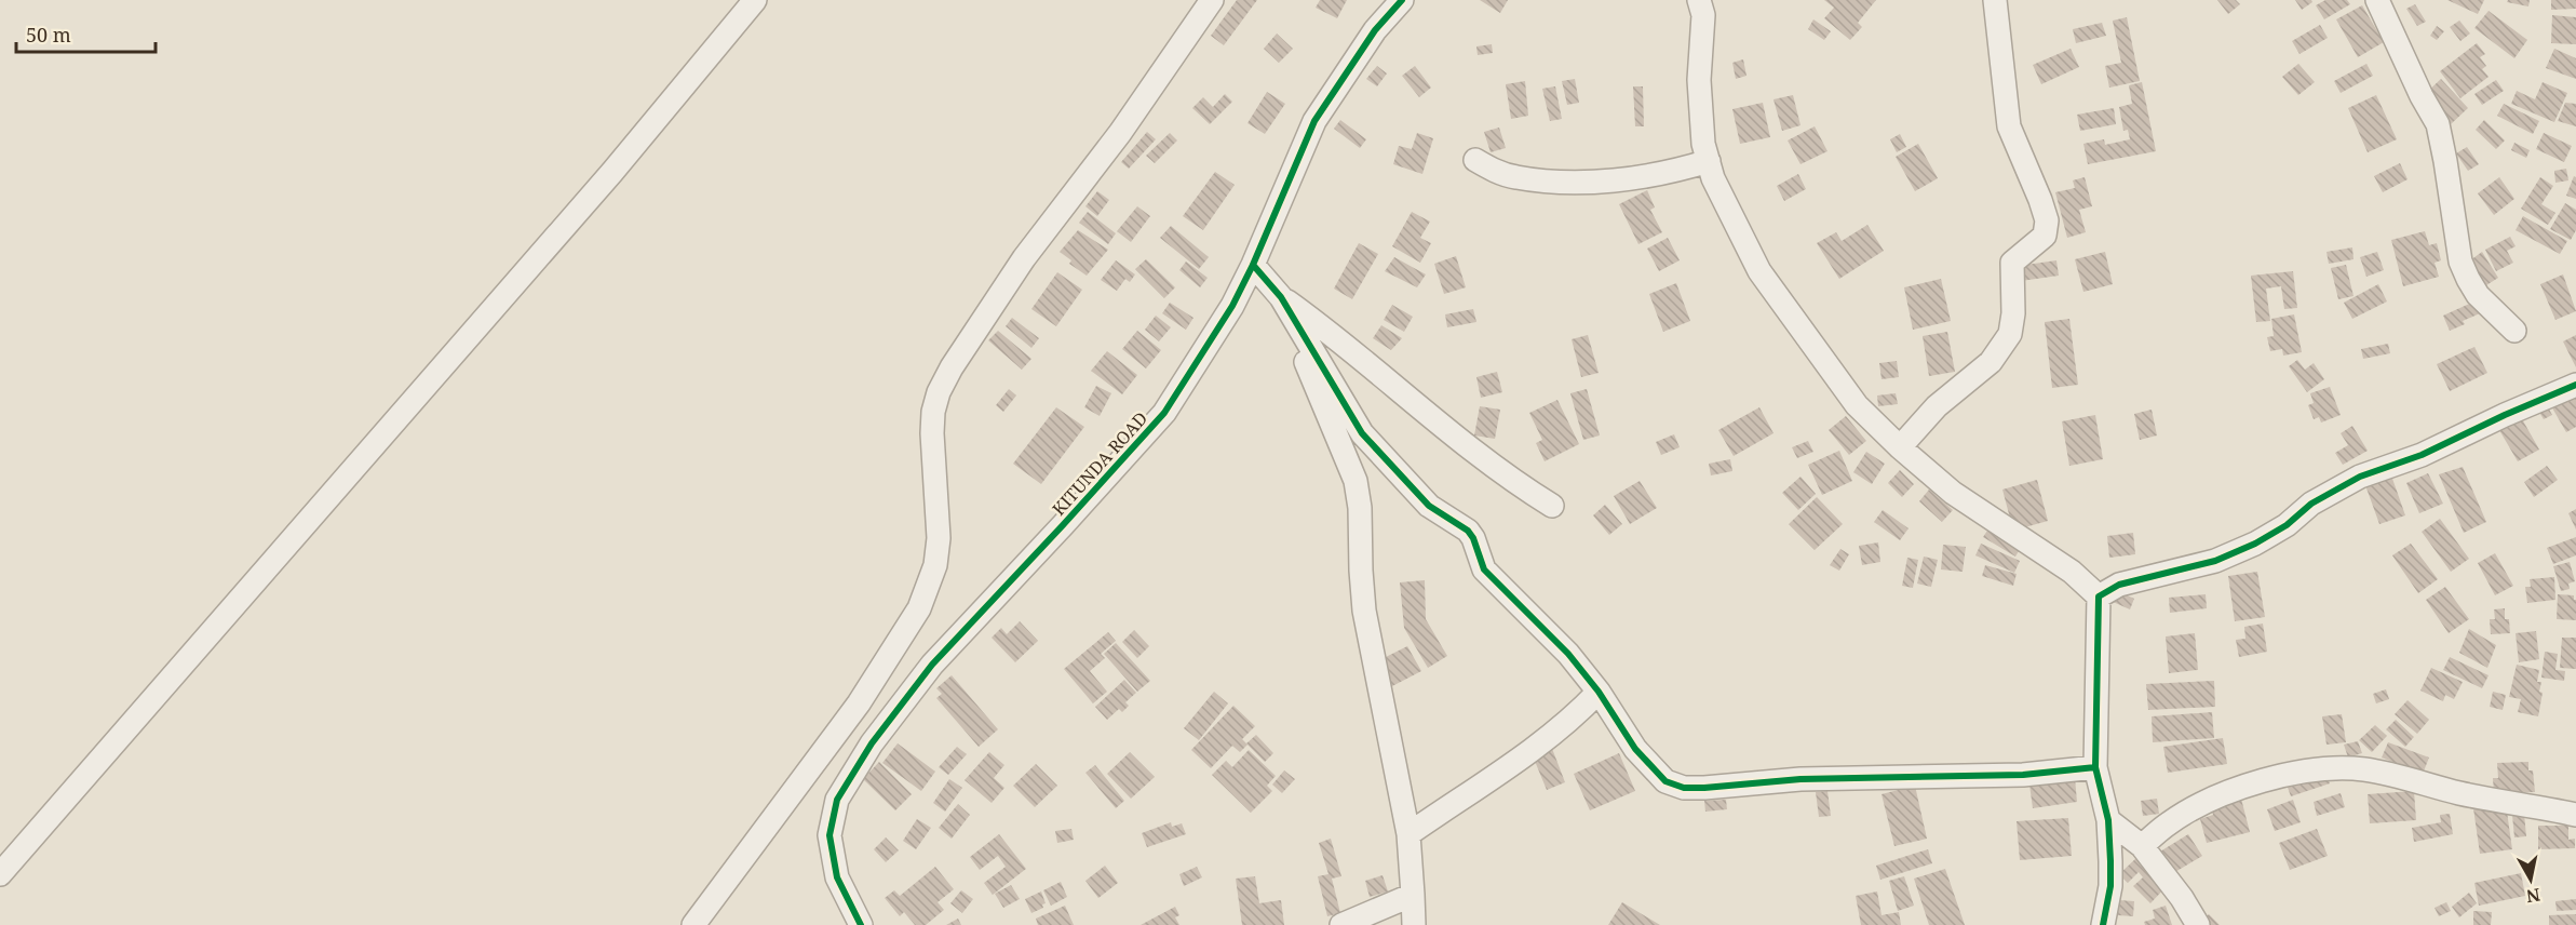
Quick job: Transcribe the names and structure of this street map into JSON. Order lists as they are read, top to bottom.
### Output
{
  "streets": {
    "street": ["KITUNDA ROAD"]
  },
  "scale_bar": "50 m",
  "north": "bottom"
}
